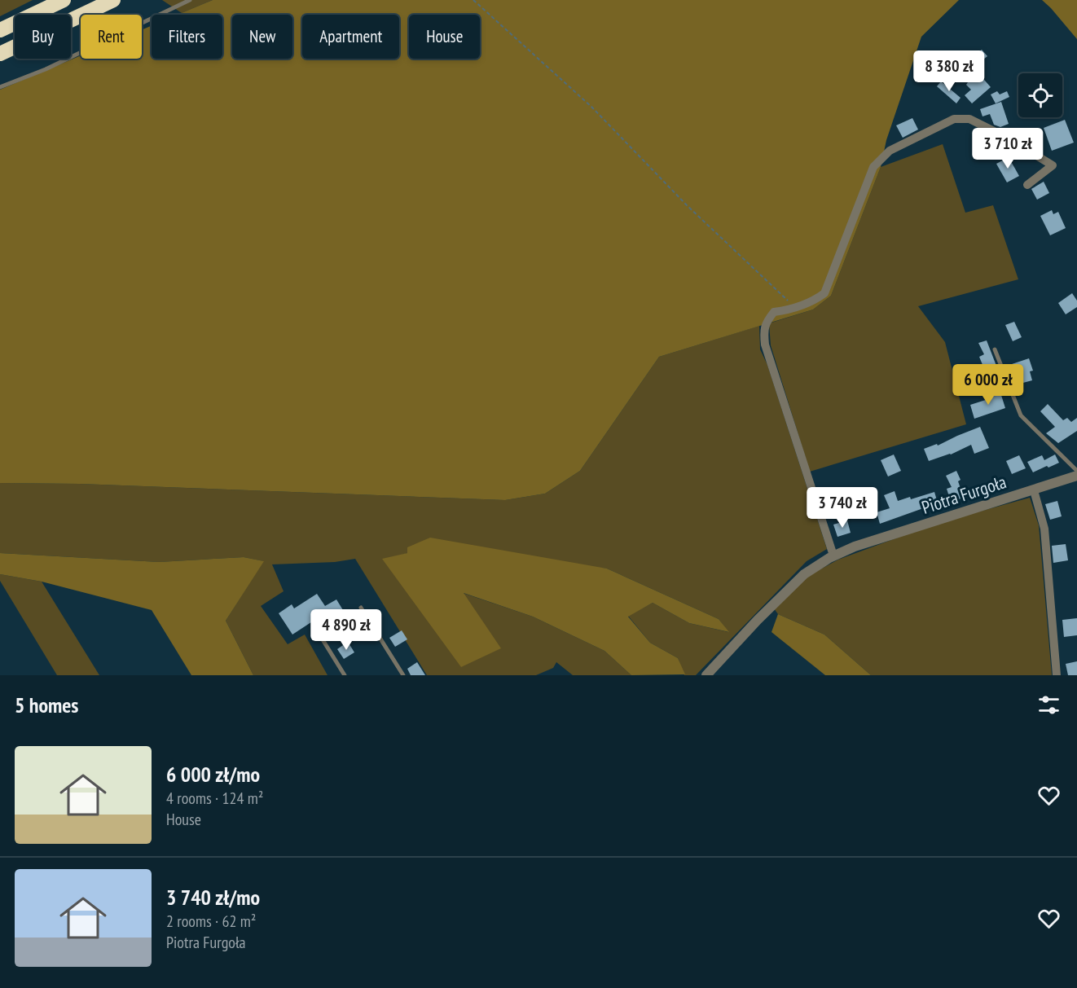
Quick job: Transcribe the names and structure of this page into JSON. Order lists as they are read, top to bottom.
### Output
{
  "streets": {
    "street": ["Piotra Furgoła"]
  },
  "page": {
    "chip": [
      "Buy",
      "Rent",
      "Filters",
      "New",
      "Apartment",
      "House"
    ],
    "price": [
      "8 380 zł",
      "3 710 zł",
      "6 000 zł",
      "3 740 zł",
      "4 890 zł"
    ],
    "heading": "5 homes",
    "list": [
      {
        "name": "6 000 zł/mo",
        "note": "4 rooms · 124 m² · House"
      },
      {
        "name": "3 740 zł/mo",
        "note": "2 rooms · 62 m² · Piotra Furgoła"
      }
    ]
  }
}
